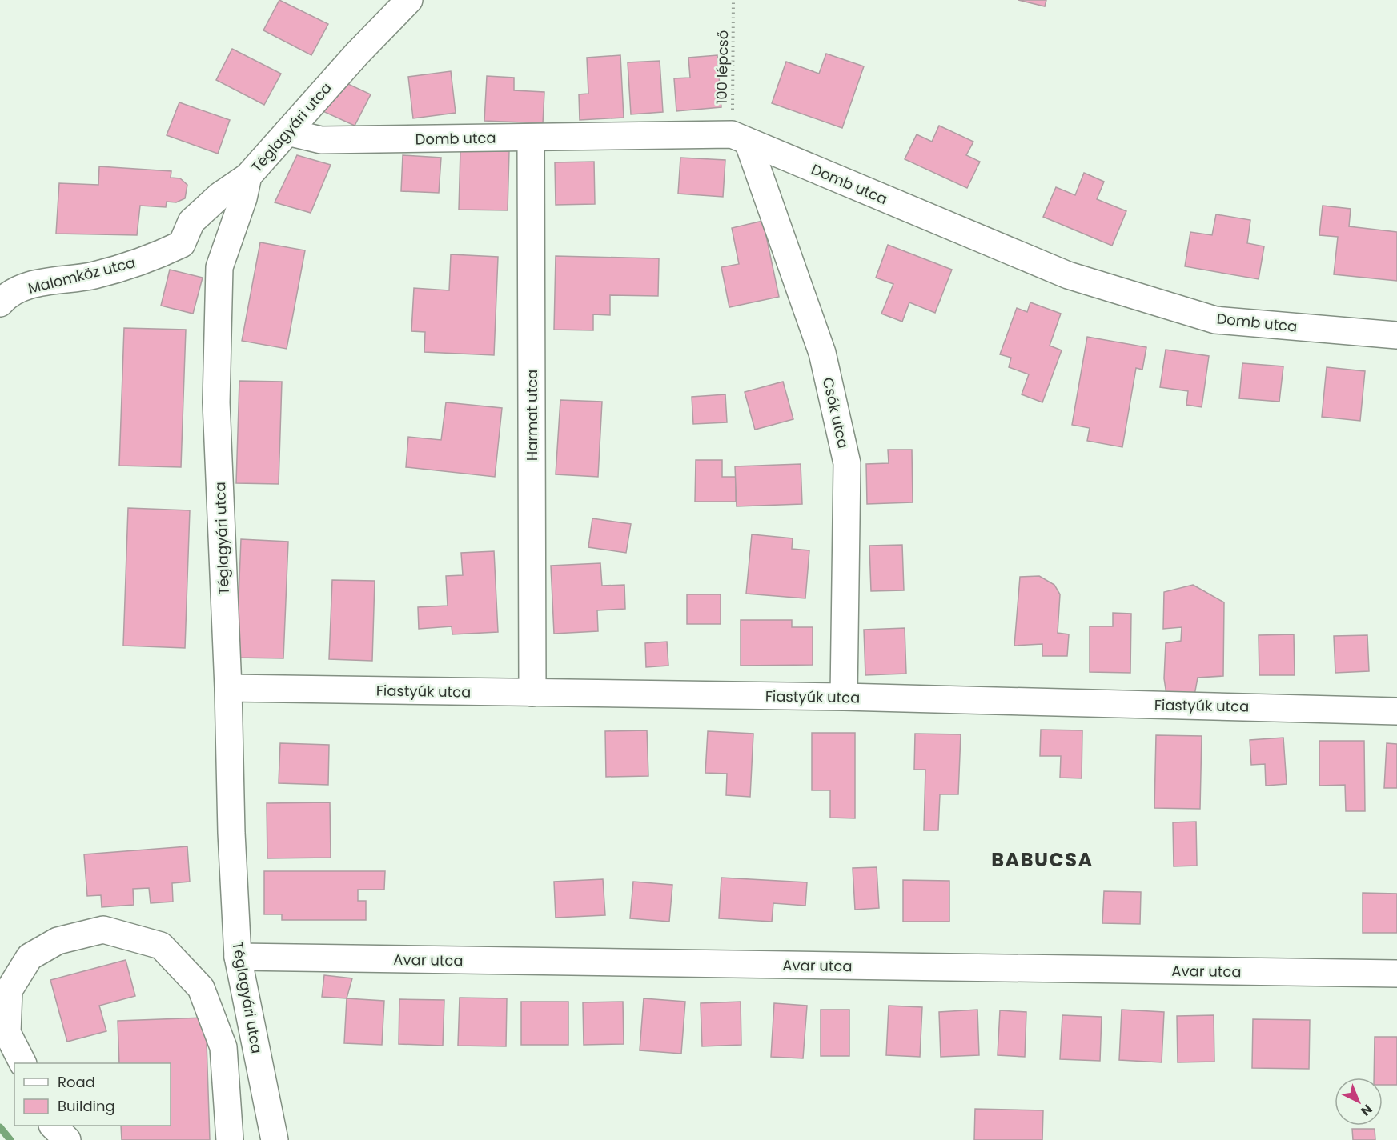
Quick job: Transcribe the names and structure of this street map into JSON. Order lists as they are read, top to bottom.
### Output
{
  "streets": {
    "street": [
      "Téglagyári utca",
      "Domb utca",
      "Malomköz utca",
      "Csók utca",
      "Harmat utca",
      "Fiastyúk utca",
      "Avar utca"
    ],
    "path": ["100 lépcső"]
  },
  "crossings": [
    ["100 lépcső", "Domb utca"],
    ["100 lépcső", "Csók utca"],
    ["Téglagyári utca", "Domb utca"],
    ["Téglagyári utca", "Malomköz utca"],
    ["Téglagyári utca", "Fiastyúk utca"],
    ["Téglagyári utca", "Avar utca"],
    ["Domb utca", "Csók utca"],
    ["Domb utca", "Harmat utca"],
    ["Csók utca", "Fiastyúk utca"],
    ["Harmat utca", "Fiastyúk utca"]
  ],
  "districts": ["BABUCSA"],
  "legend": ["Road", "Building"],
  "north": "bottom right"
}
